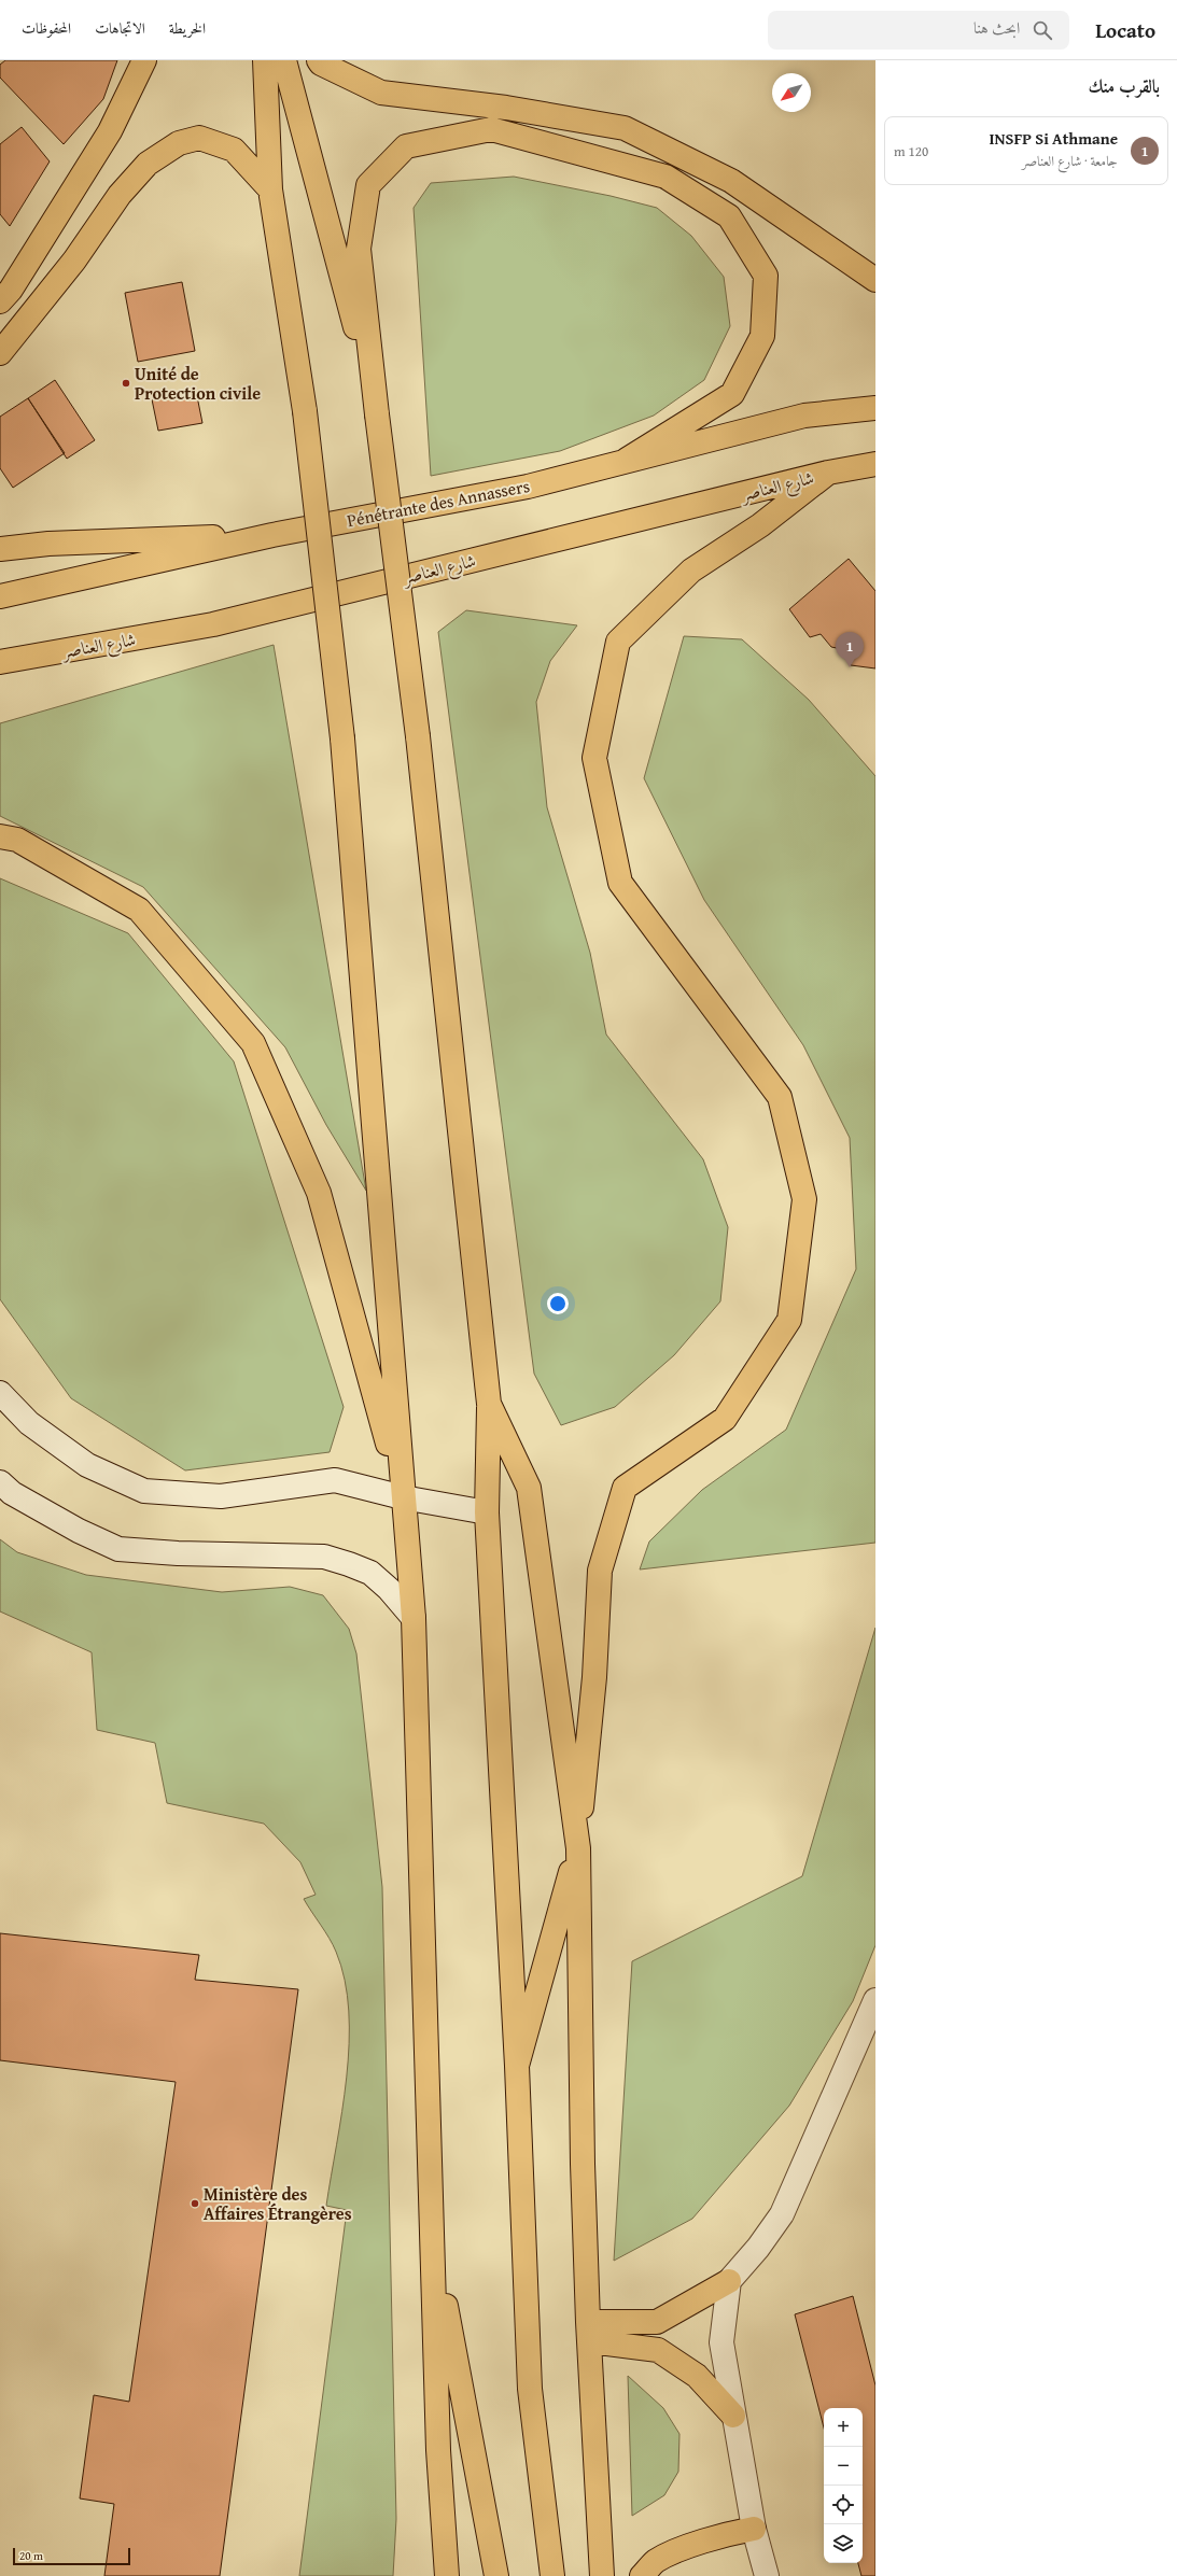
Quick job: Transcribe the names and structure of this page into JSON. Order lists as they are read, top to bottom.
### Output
{
  "streets": {
    "highway": ["شارع العناصر", "Pénétrante des Annassers"]
  },
  "places": ["Unité de Protection civile", "Ministère des Affaires Étrangères"],
  "scale_bar": "20 m",
  "north": "bottom left",
  "page": {
    "header": "Locato",
    "search": "ابحث هنا",
    "nav": ["الخريطة", "الاتجاهات", "المحفوظات"],
    "heading": "بالقرب منك",
    "list": [
      {
        "mark": "1",
        "name": "INSFP Si Athmane",
        "note": "جامعة · شارع العناصر",
        "value": "120 m"
      }
    ],
    "pins": "1",
    "map_buttons": ["+", "−"],
    "scale": "20 m"
  }
}
